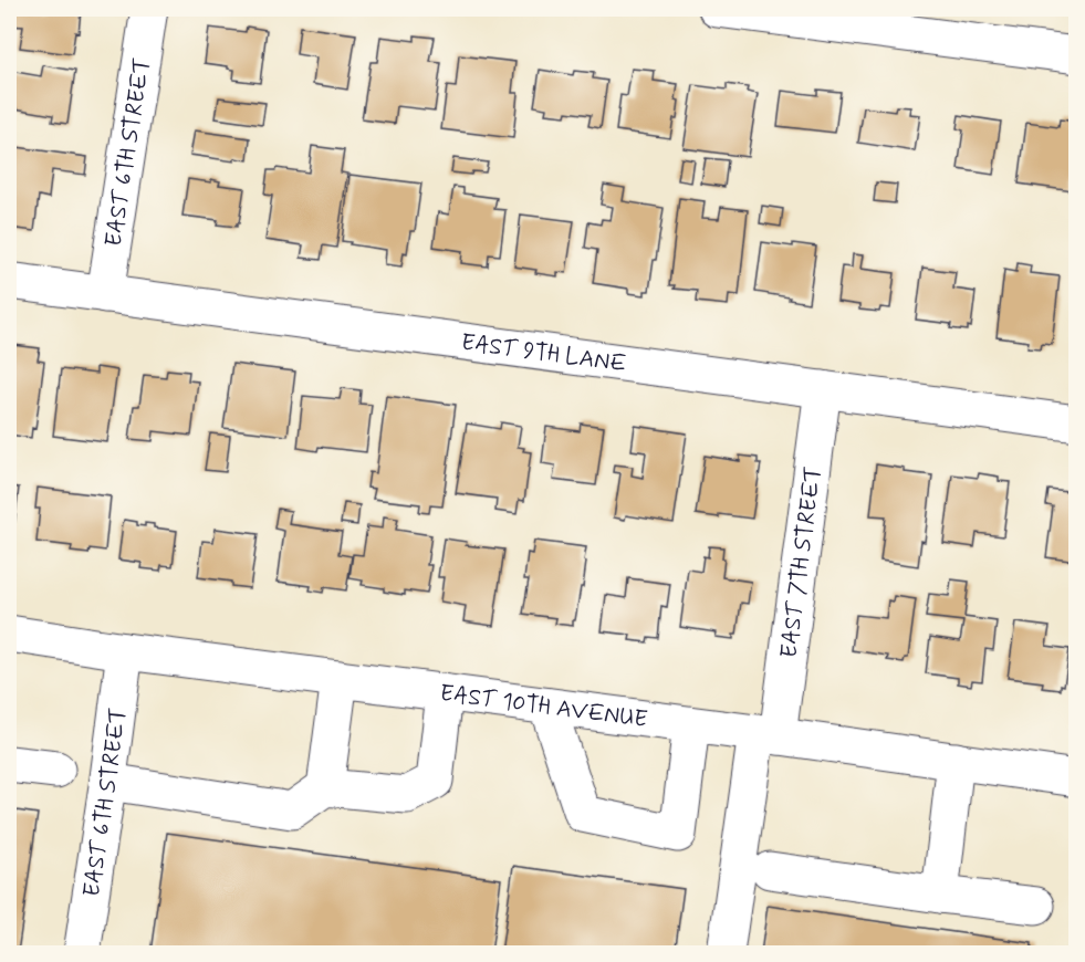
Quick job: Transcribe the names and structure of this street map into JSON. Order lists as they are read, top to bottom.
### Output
{
  "streets": {
    "street": [
      "EAST 6TH STREET",
      "EAST 9TH LANE",
      "EAST 7TH STREET",
      "EAST 10TH AVENUE"
    ]
  },
  "crossings": [
    ["EAST 6TH STREET", "EAST 9TH LANE"],
    ["EAST 6TH STREET", "EAST 10TH AVENUE"],
    ["EAST 9TH LANE", "EAST 7TH STREET"],
    ["EAST 7TH STREET", "EAST 10TH AVENUE"]
  ]
}
